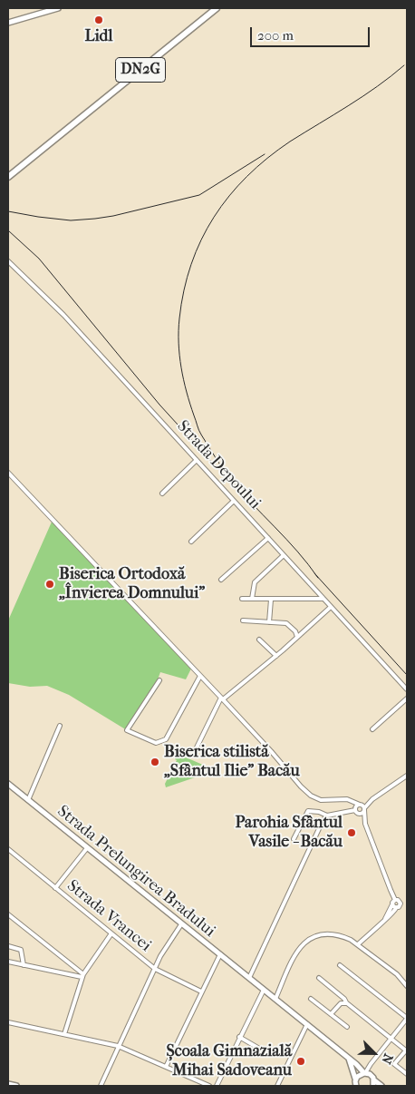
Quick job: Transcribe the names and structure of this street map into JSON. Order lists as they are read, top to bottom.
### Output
{
  "streets": {
    "main road": ["DN2G"],
    "street": ["Strada Depoului", "Strada Prelungirea Bradului", "Strada Vrancei"]
  },
  "places": [
    "Lidl",
    "Biserica Ortodoxă „Învierea Domnului”",
    "Biserica stilistă „Sfântul Ilie” Bacău",
    "Parohia Sfântul Vasile - Bacău",
    "Școala Gimnazială Mihai Sadoveanu"
  ],
  "scale_bar": "200 m",
  "north": "bottom right"
}
